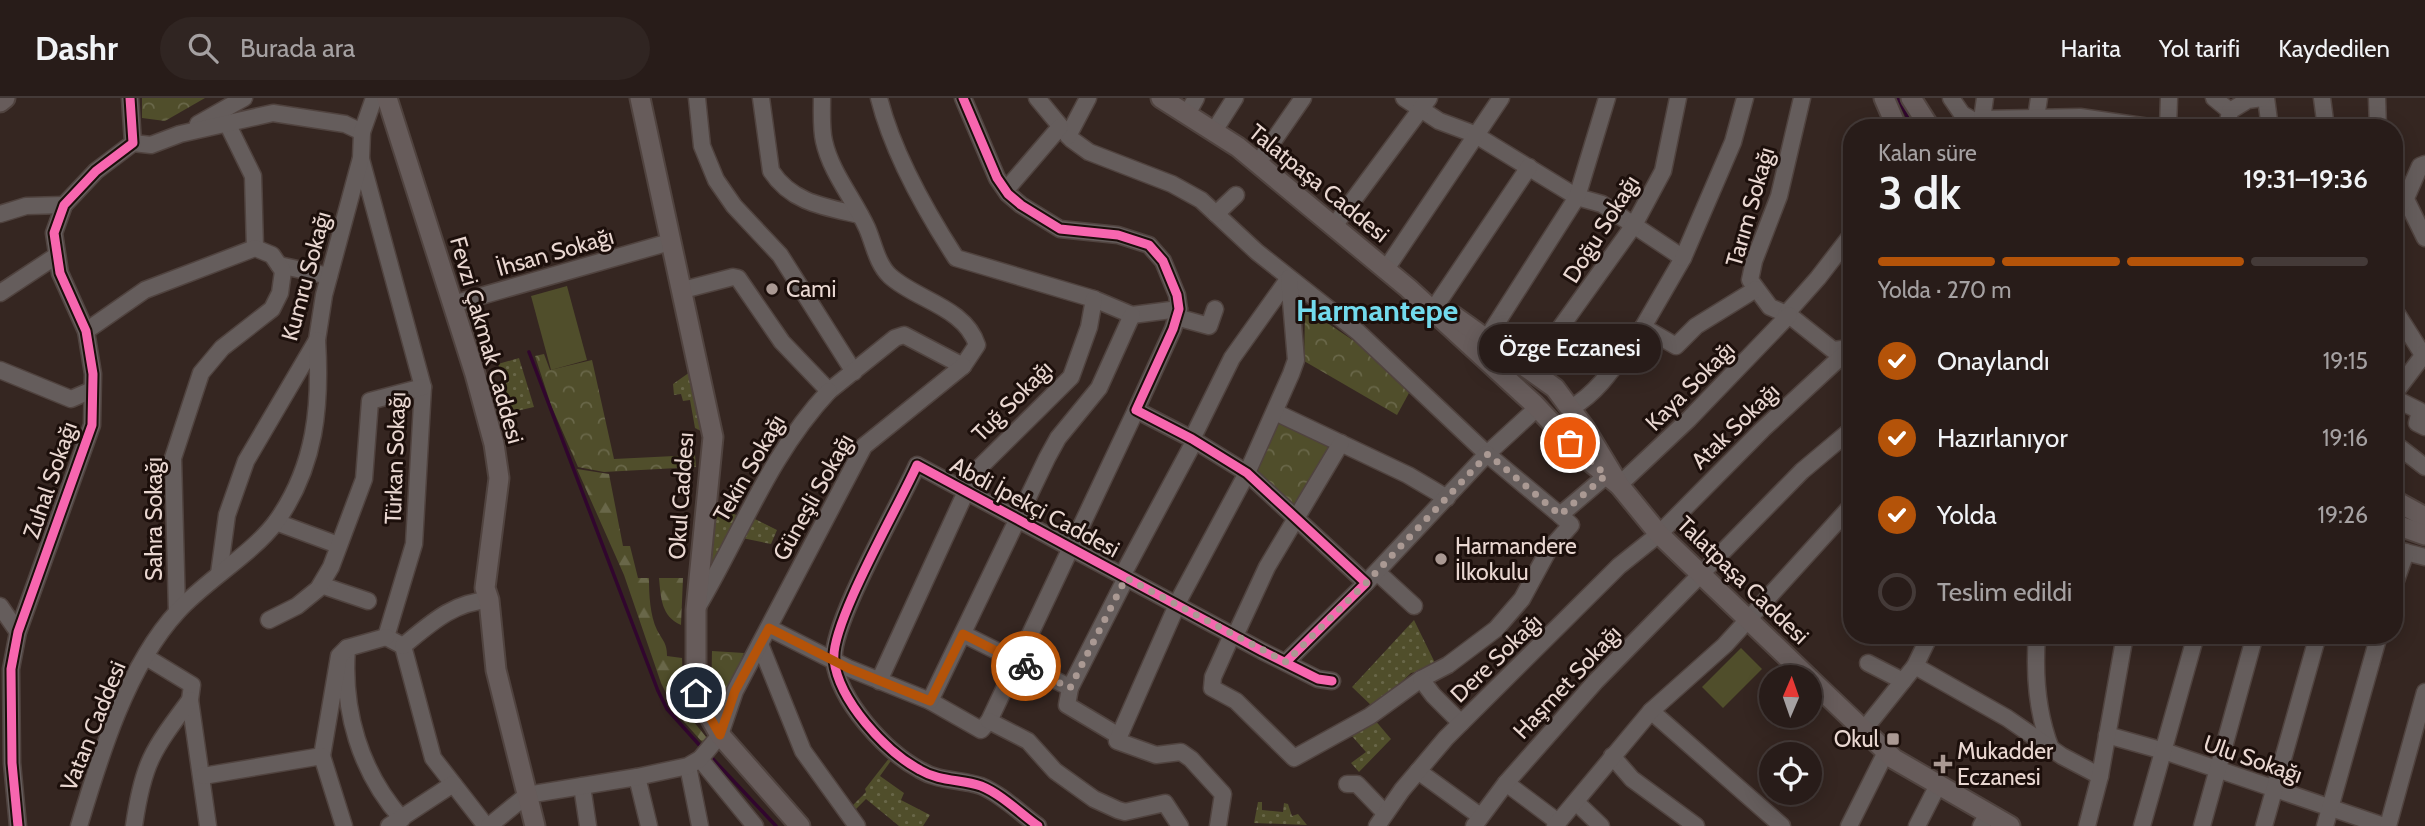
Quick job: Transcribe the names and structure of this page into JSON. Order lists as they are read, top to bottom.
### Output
{
  "streets": {
    "main road": ["Talatpaşa Caddesi", "Fevzi Çakmak Caddesi", "Okul Caddesı"],
    "street": [
      "Tarım Sokağı",
      "Doğu Sokağı",
      "İhsan Sokağı",
      "Kumru Sokağı",
      "Kaya Sokağı",
      "Tuğ Sokağı",
      "Atak Sokağı",
      "Türkan Sokağı",
      "Tekin Sokağı",
      "Zuhal Sokağı",
      "Güneşli Sokağı",
      "Abdi İpekçi Caddesi",
      "Sahra Sokağı",
      "Dere Sokağı",
      "Haşmet Sokağı",
      "Vatan Caddesi",
      "Ulu Sokağı"
    ]
  },
  "crossings": [
    ["Talatpaşa Caddesi", "Doğu Sokağı"],
    ["Talatpaşa Caddesi", "Kaya Sokağı"],
    ["Talatpaşa Caddesi", "Atak Sokağı"],
    ["Talatpaşa Caddesi", "Dere Sokağı"],
    ["Talatpaşa Caddesi", "Haşmet Sokağı"],
    ["Tarım Sokağı", "Kaya Sokağı"],
    ["İhsan Sokağı", "Fevzi Çakmak Caddesi"],
    ["İhsan Sokağı", "Okul Caddesı"],
    ["Kumru Sokağı", "Türkan Sokağı"],
    ["Kumru Sokağı", "Vatan Caddesi"],
    ["Tuğ Sokağı", "Abdi İpekçi Caddesi"],
    ["Atak Sokağı", "Dere Sokağı"],
    ["Tekin Sokağı", "Okul Caddesı"],
    ["Tekin Sokağı", "Güneşli Sokağı"],
    ["Okul Caddesı", "Güneşli Sokağı"],
    ["Sahra Sokağı", "Vatan Caddesi"]
  ],
  "districts": ["Harmantepe"],
  "places": {
    "other": ["Cami", "Özge Eczanesi", "Harmandere İlkokulu"],
    "transit": ["Okul"],
    "health": ["Mukadder Eczanesi"]
  },
  "north": "top",
  "page": {
    "header": "Dashr",
    "search": "Burada ara",
    "nav": ["Harita", "Yol tarifi", "Kaydedilen"],
    "heading": ["3 dk", "Kalan süre", "19:31–19:36"],
    "bar": "Yolda · 270 m",
    "list": [
      ["Onaylandı", "19:15"],
      ["Hazırlanıyor", "19:16"],
      ["Yolda", "19:26"],
      "Teslim edildi"
    ],
    "bubble": "Özge Eczanesi"
  }
}
